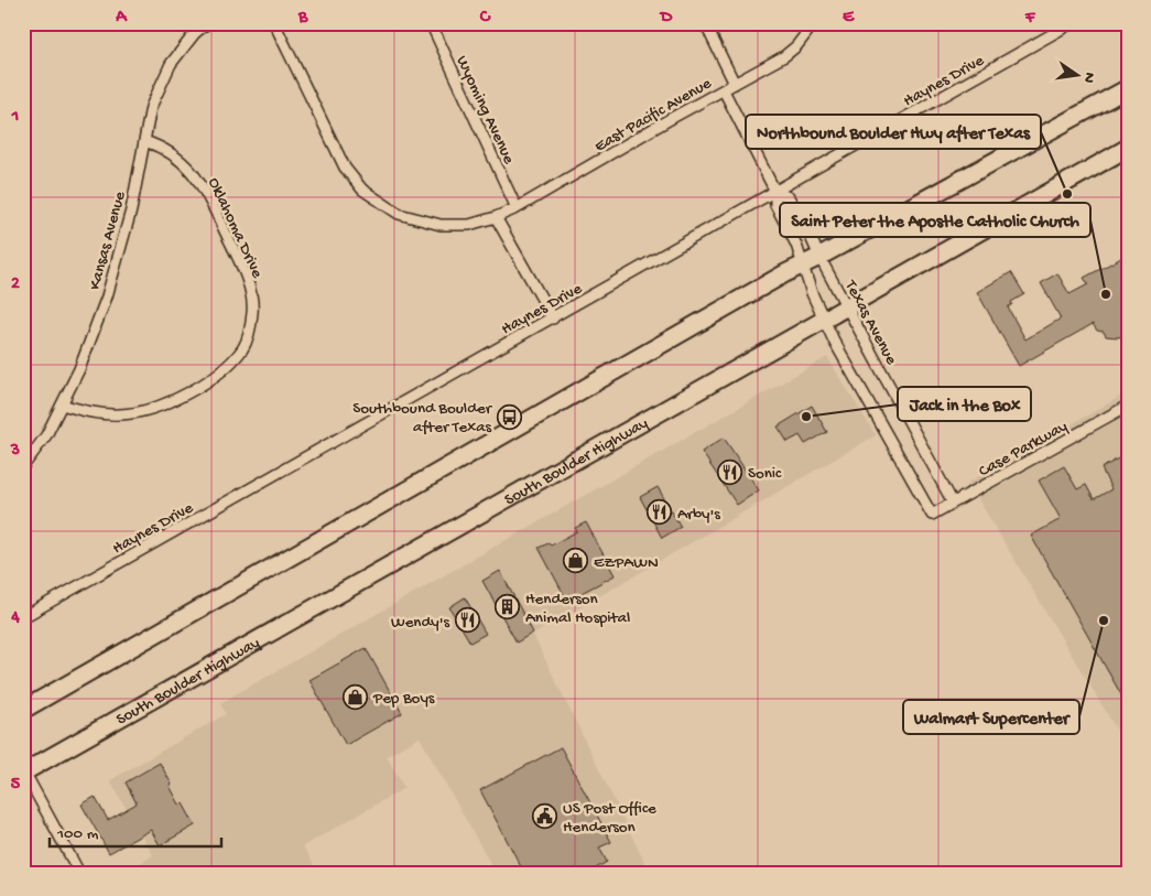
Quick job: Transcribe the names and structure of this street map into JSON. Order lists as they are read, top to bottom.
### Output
{
  "streets": {
    "main road": ["South Boulder Highway"],
    "street": [
      "Haynes Drive",
      "Wyoming Avenue",
      "East Pacific Avenue",
      "Oklahoma Drive",
      "Kansas Avenue",
      "Texas Avenue",
      "Case Parkway"
    ]
  },
  "crossings": [
    ["Haynes Drive", "Texas Avenue"],
    ["Wyoming Avenue", "East Pacific Avenue"],
    ["East Pacific Avenue", "Texas Avenue"],
    ["Oklahoma Drive", "Kansas Avenue"],
    ["Texas Avenue", "Case Parkway"],
    ["Texas Avenue", "South Boulder Highway"]
  ],
  "places": {
    "other": [
      "Northbound Boulder Hwy after Texas",
      "Saint Peter the Apostle Catholic Church",
      "Jack in the Box",
      "Walmart Supercenter"
    ],
    "bus stop": ["Southbound Boulder after Texas"],
    "restaurant": ["Sonic", "Arby's", "Wendy's"],
    "shop": ["EZPAWN", "Pep Boys"],
    "building": ["Henderson Animal Hospital"],
    "public building": ["US Post Office Henderson"]
  },
  "scale_bar": "100 m",
  "north": "right",
  "grid": {
    "columns": [
      "A",
      "B",
      "C",
      "D",
      "E",
      "F"
    ],
    "rows": [
      "1",
      "2",
      "3",
      "4",
      "5"
    ]
  }
}
